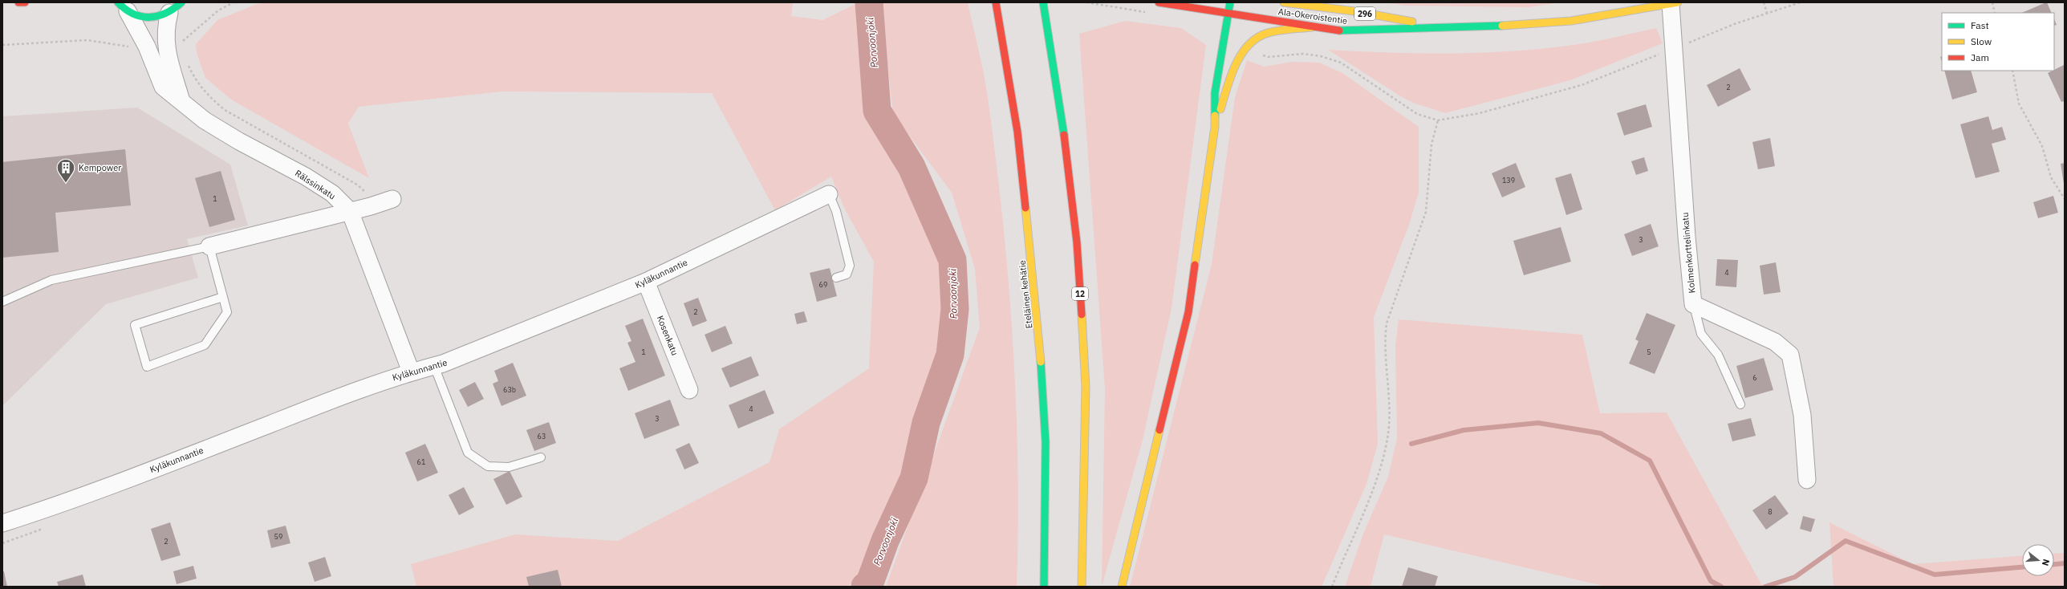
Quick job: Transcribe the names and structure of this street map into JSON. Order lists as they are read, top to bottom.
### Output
{
  "streets": {
    "main road": [
      "296",
      "Ala-Okeroistentie",
      "12",
      "Eteläinen kehätie"
    ],
    "street": [
      "Rälssinkatu",
      "Kolmenkorttelinkatu",
      "Kyläkunnantie",
      "Kosenkatu"
    ]
  },
  "crossings": [
    ["Ala-Okeroistentie", "Kolmenkorttelinkatu"],
    ["Rälssinkatu", "Kyläkunnantie"],
    ["Kyläkunnantie", "Kosenkatu"]
  ],
  "water": ["Porvoonjoki"],
  "places": {
    "building": ["Kempower"]
  },
  "house_numbers": [
    "2",
    "139",
    "1",
    "3",
    "4",
    "69",
    "2",
    "1",
    "5",
    "6",
    "63b",
    "4",
    "3",
    "63",
    "61",
    "8",
    "59",
    "2"
  ],
  "legend": ["Fast", "Slow", "Jam"],
  "north": "right"
}
